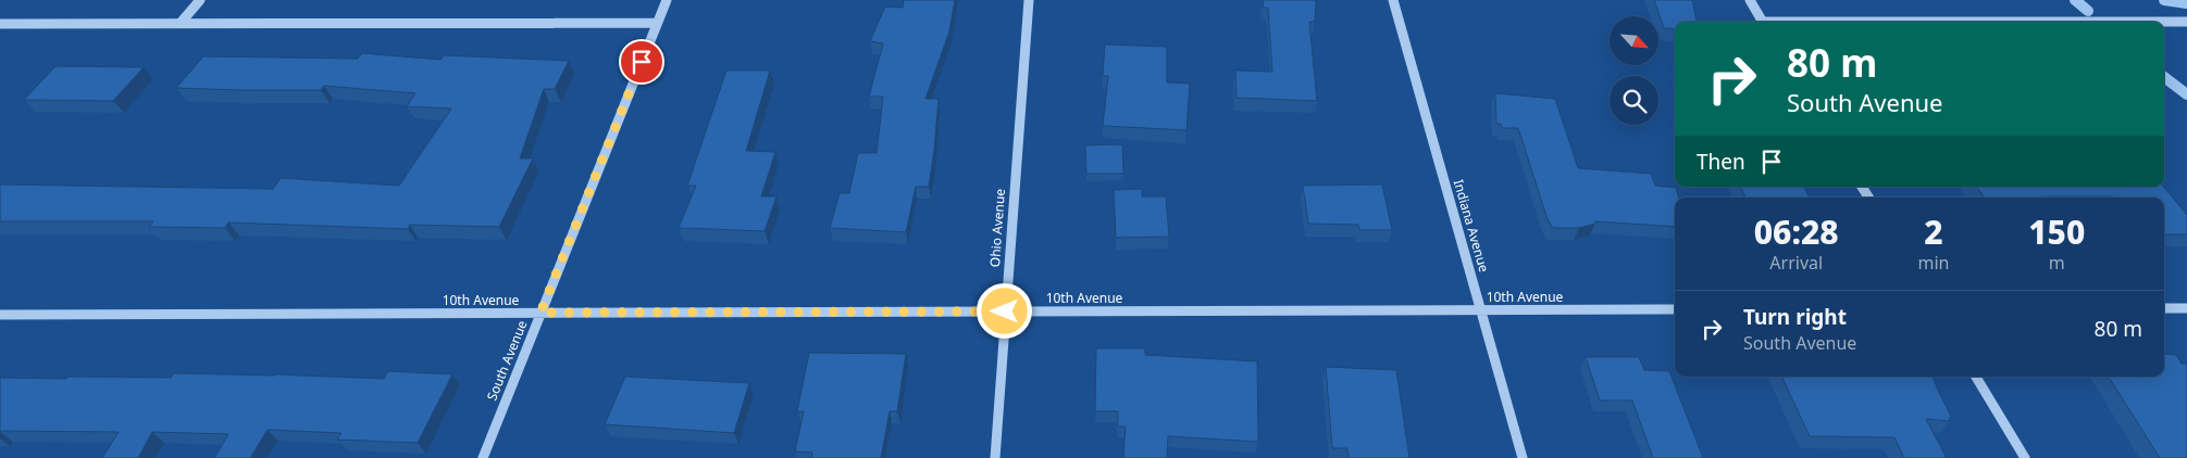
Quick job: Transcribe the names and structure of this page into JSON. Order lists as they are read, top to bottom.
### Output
{
  "streets": {
    "street": [
      "Indiana Avenue",
      "Ohio Avenue",
      "10th Avenue",
      "South Avenue"
    ]
  },
  "crossings": [
    ["Indiana Avenue", "10th Avenue"],
    ["Ohio Avenue", "10th Avenue"],
    ["10th Avenue", "South Avenue"]
  ],
  "north": "bottom right",
  "page": {
    "turn": ["80 m", "South Avenue"],
    "then": "Then",
    "eta": [
      "06:28",
      "Arrival",
      "2",
      "min",
      "150",
      "m"
    ],
    "list": [
      {
        "name": "Turn right",
        "note": "South Avenue",
        "value": "80 m"
      }
    ]
  }
}
